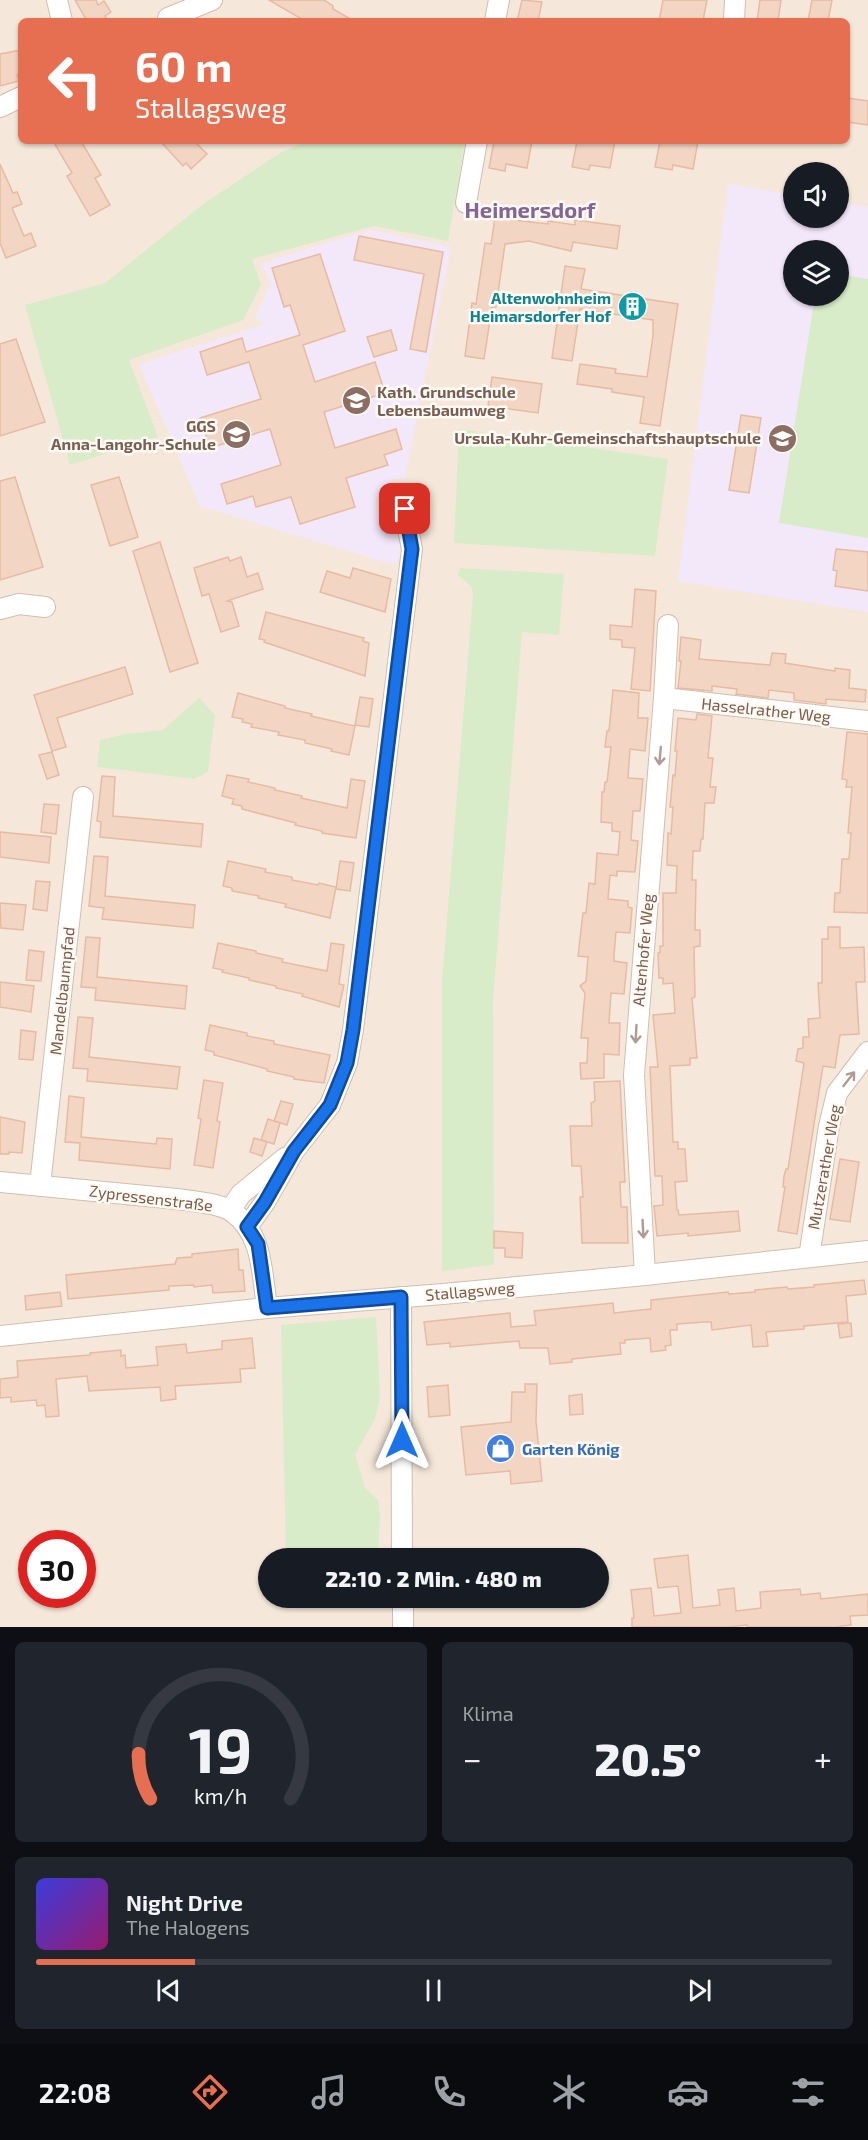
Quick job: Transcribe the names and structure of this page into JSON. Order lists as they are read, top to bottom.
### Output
{
  "streets": {
    "street": [
      "Hasselrather Weg",
      "Altenhofer Weg",
      "Mandelbaumpfad",
      "Mutzerather Weg",
      "Zypressenstraße",
      "Stallagsweg"
    ]
  },
  "crossings": [
    ["Hasselrather Weg", "Altenhofer Weg"],
    ["Altenhofer Weg", "Stallagsweg"],
    ["Mandelbaumpfad", "Zypressenstraße"],
    ["Mutzerather Weg", "Stallagsweg"],
    ["Zypressenstraße", "Stallagsweg"]
  ],
  "one_way": ["Altenhofer Weg", "Mutzerather Weg"],
  "districts": ["Heimersdorf"],
  "places": {
    "building": ["Altenwohnheim Heimarsdorfer Hof"],
    "school or university": ["Kath. Grundschule Lebensbaumweg", "GGS Anna-Langohr-Schule", "Ursula-Kuhr-Gemeinschaftshauptschule"],
    "shop": ["Garten König"]
  },
  "page": {
    "turn": ["60 m", "Stallagsweg"],
    "limit": "30",
    "trip": "22:10 · 2 Min. · 480 m",
    "tile": "Klima",
    "heat": ["−", "20.5°", "+"],
    "song": ["Night Drive", "The Halogens"],
    "tabs": "22:08",
    "gauge": ["19", "km/h"]
  }
}
